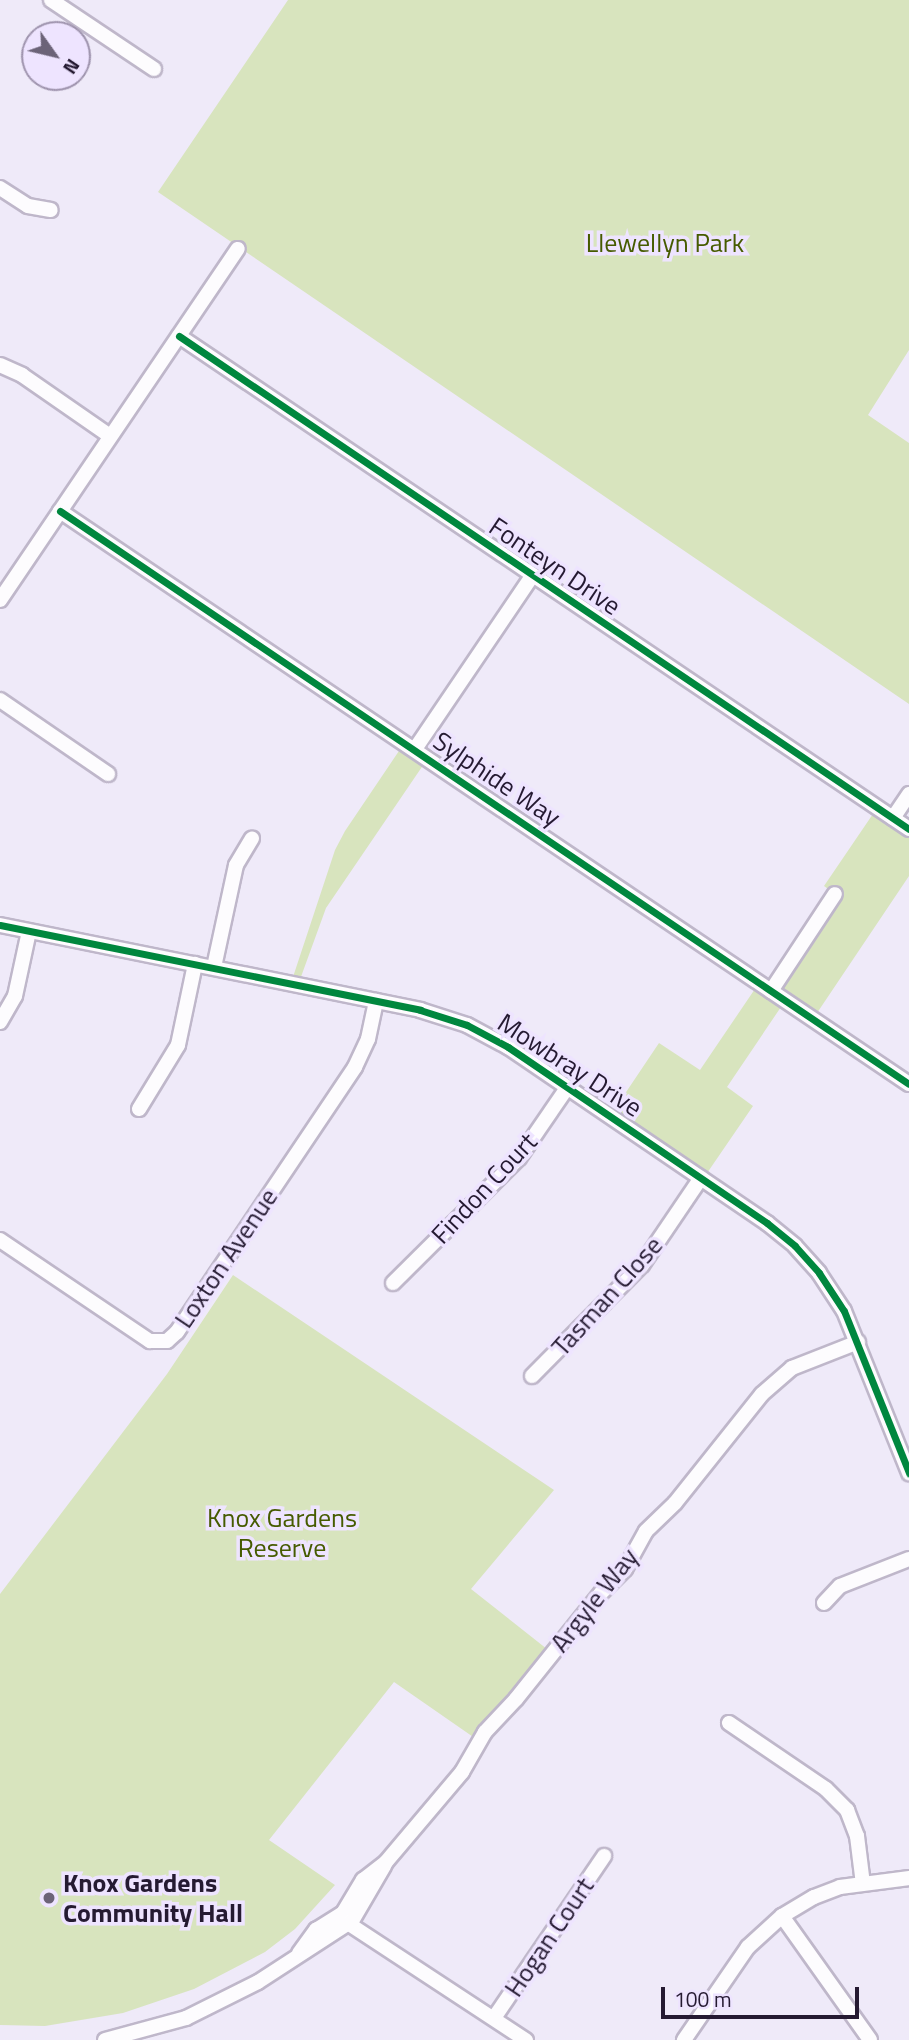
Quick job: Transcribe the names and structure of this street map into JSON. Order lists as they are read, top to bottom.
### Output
{
  "streets": {
    "street": [
      "Fonteyn Drive",
      "Sylphide Way",
      "Mowbray Drive",
      "Findon Court",
      "Loxton Avenue",
      "Tasman Close",
      "Argyle Way",
      "Hogan Court"
    ]
  },
  "crossings": [
    ["Mowbray Drive", "Findon Court"],
    ["Mowbray Drive", "Loxton Avenue"],
    ["Mowbray Drive", "Tasman Close"],
    ["Mowbray Drive", "Argyle Way"]
  ],
  "parks": ["Llewellyn Park", "Knox Gardens Reserve"],
  "places": ["Knox Gardens Community Hall"],
  "scale_bar": "100 m",
  "north": "bottom right"
}
